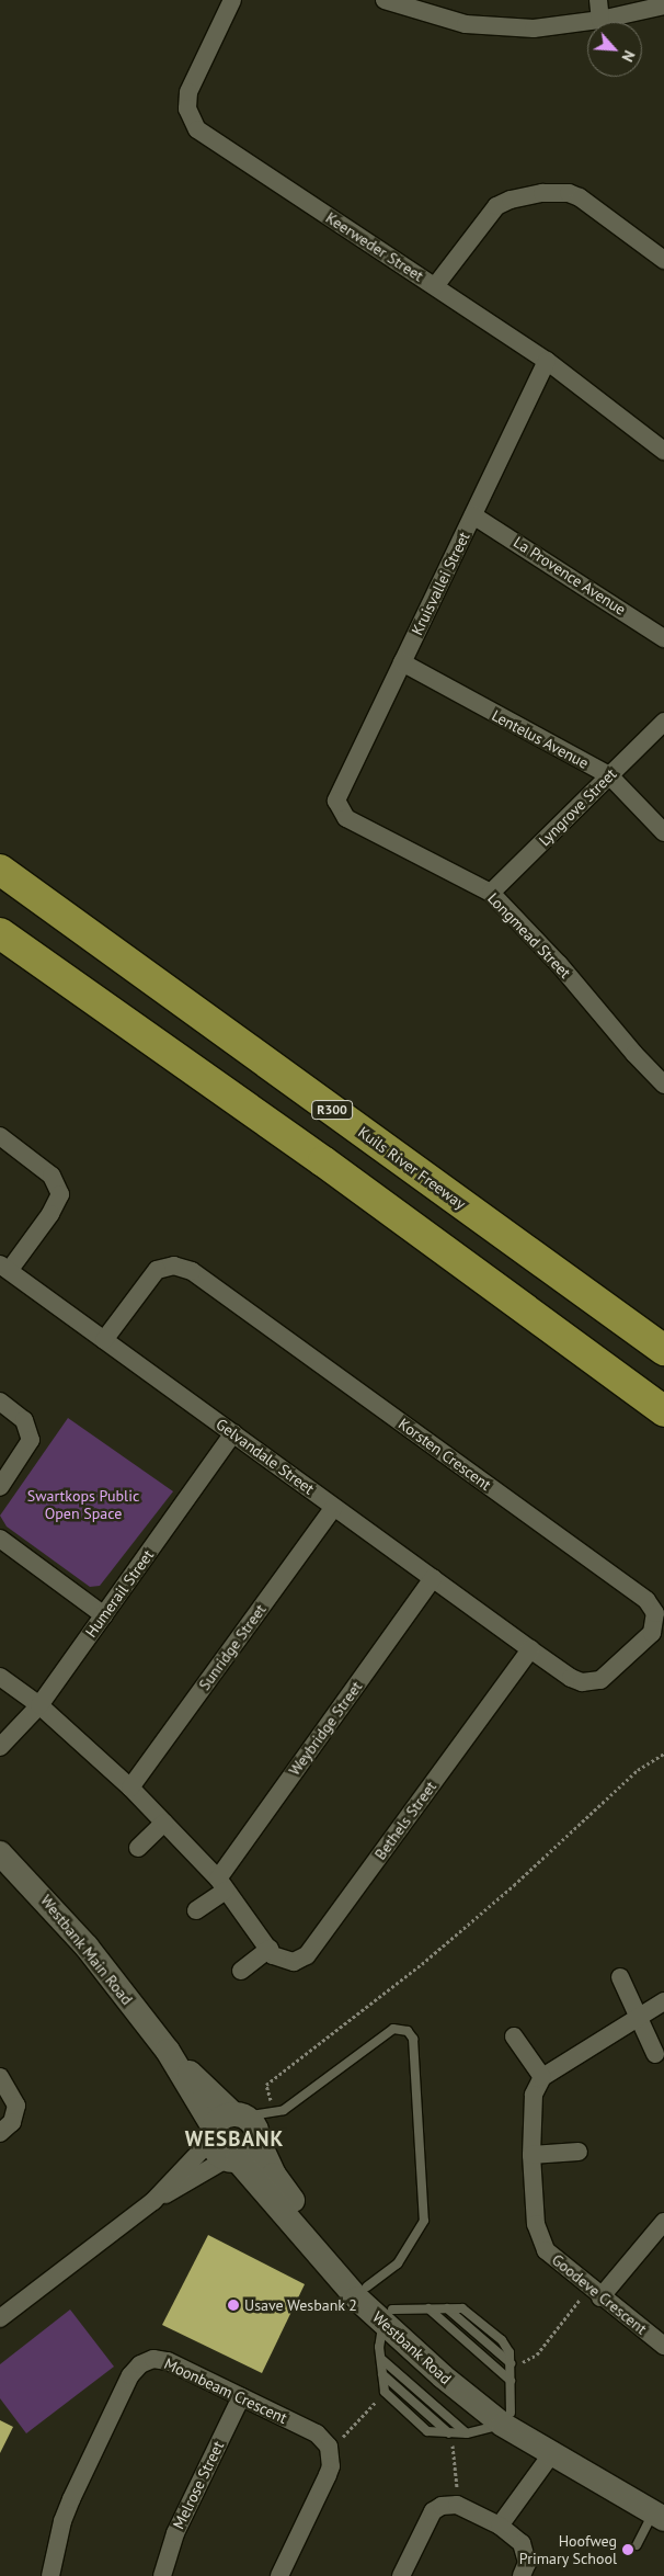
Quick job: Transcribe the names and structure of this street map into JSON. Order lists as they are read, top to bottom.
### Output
{
  "streets": {
    "highway": ["R300", "Kuils River Freeway"],
    "street": [
      "Keerweder Street",
      "La Provence Avenue",
      "Kruisvallei Street",
      "Lentelus Avenue",
      "Lyngrove Street",
      "Longmead Street",
      "Korsten Crescent",
      "Gelvandale Street",
      "Humerail Street",
      "Sunridge Street",
      "Weybridge Street",
      "Bethels Street",
      "Westbank Main Road",
      "Goodeve Crescent",
      "Westbank Road",
      "Moonbeam Crescent",
      "Melrose Street"
    ]
  },
  "crossings": [
    ["Keerweder Street", "Kruisvallei Street"],
    ["La Provence Avenue", "Kruisvallei Street"],
    ["Kruisvallei Street", "Lentelus Avenue"],
    ["Kruisvallei Street", "Longmead Street"],
    ["Lentelus Avenue", "Lyngrove Street"],
    ["Lyngrove Street", "Longmead Street"],
    ["Korsten Crescent", "Gelvandale Street"],
    ["Korsten Crescent", "Bethels Street"],
    ["Gelvandale Street", "Humerail Street"],
    ["Gelvandale Street", "Sunridge Street"],
    ["Gelvandale Street", "Weybridge Street"],
    ["Gelvandale Street", "Bethels Street"],
    ["Humerail Street", "Bethels Street"],
    ["Sunridge Street", "Bethels Street"],
    ["Weybridge Street", "Bethels Street"],
    ["Westbank Main Road", "Westbank Road"],
    ["Moonbeam Crescent", "Melrose Street"]
  ],
  "districts": ["WESBANK"],
  "parks": ["Swartkops Public Open Space"],
  "places": ["Usave Wesbank 2", "Hoofweg Primary School"],
  "north": "bottom right"
}
